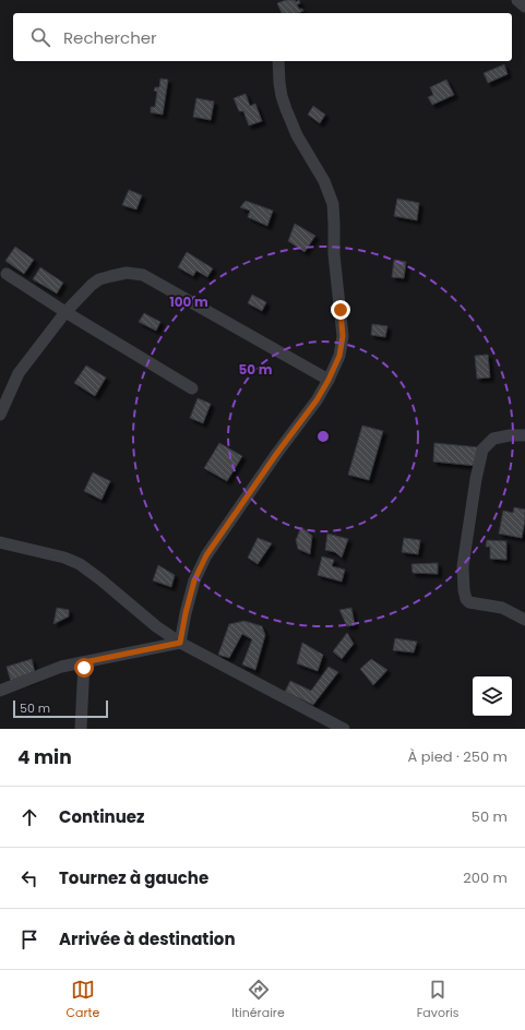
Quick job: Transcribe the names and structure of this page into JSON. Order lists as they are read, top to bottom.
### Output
{
  "scale_bar": "50 m",
  "page": {
    "search": "Rechercher",
    "scale": "50 m",
    "heading": ["4 min", "À pied · 250 m"],
    "list": [
      ["Continuez", "50 m"],
      ["Tournez à gauche", "200 m"],
      "Arrivée à destination"
    ],
    "nav": ["Carte", "Itinéraire", "Favoris"]
  },
  "rings": ["100 m", "50 m"]
}
